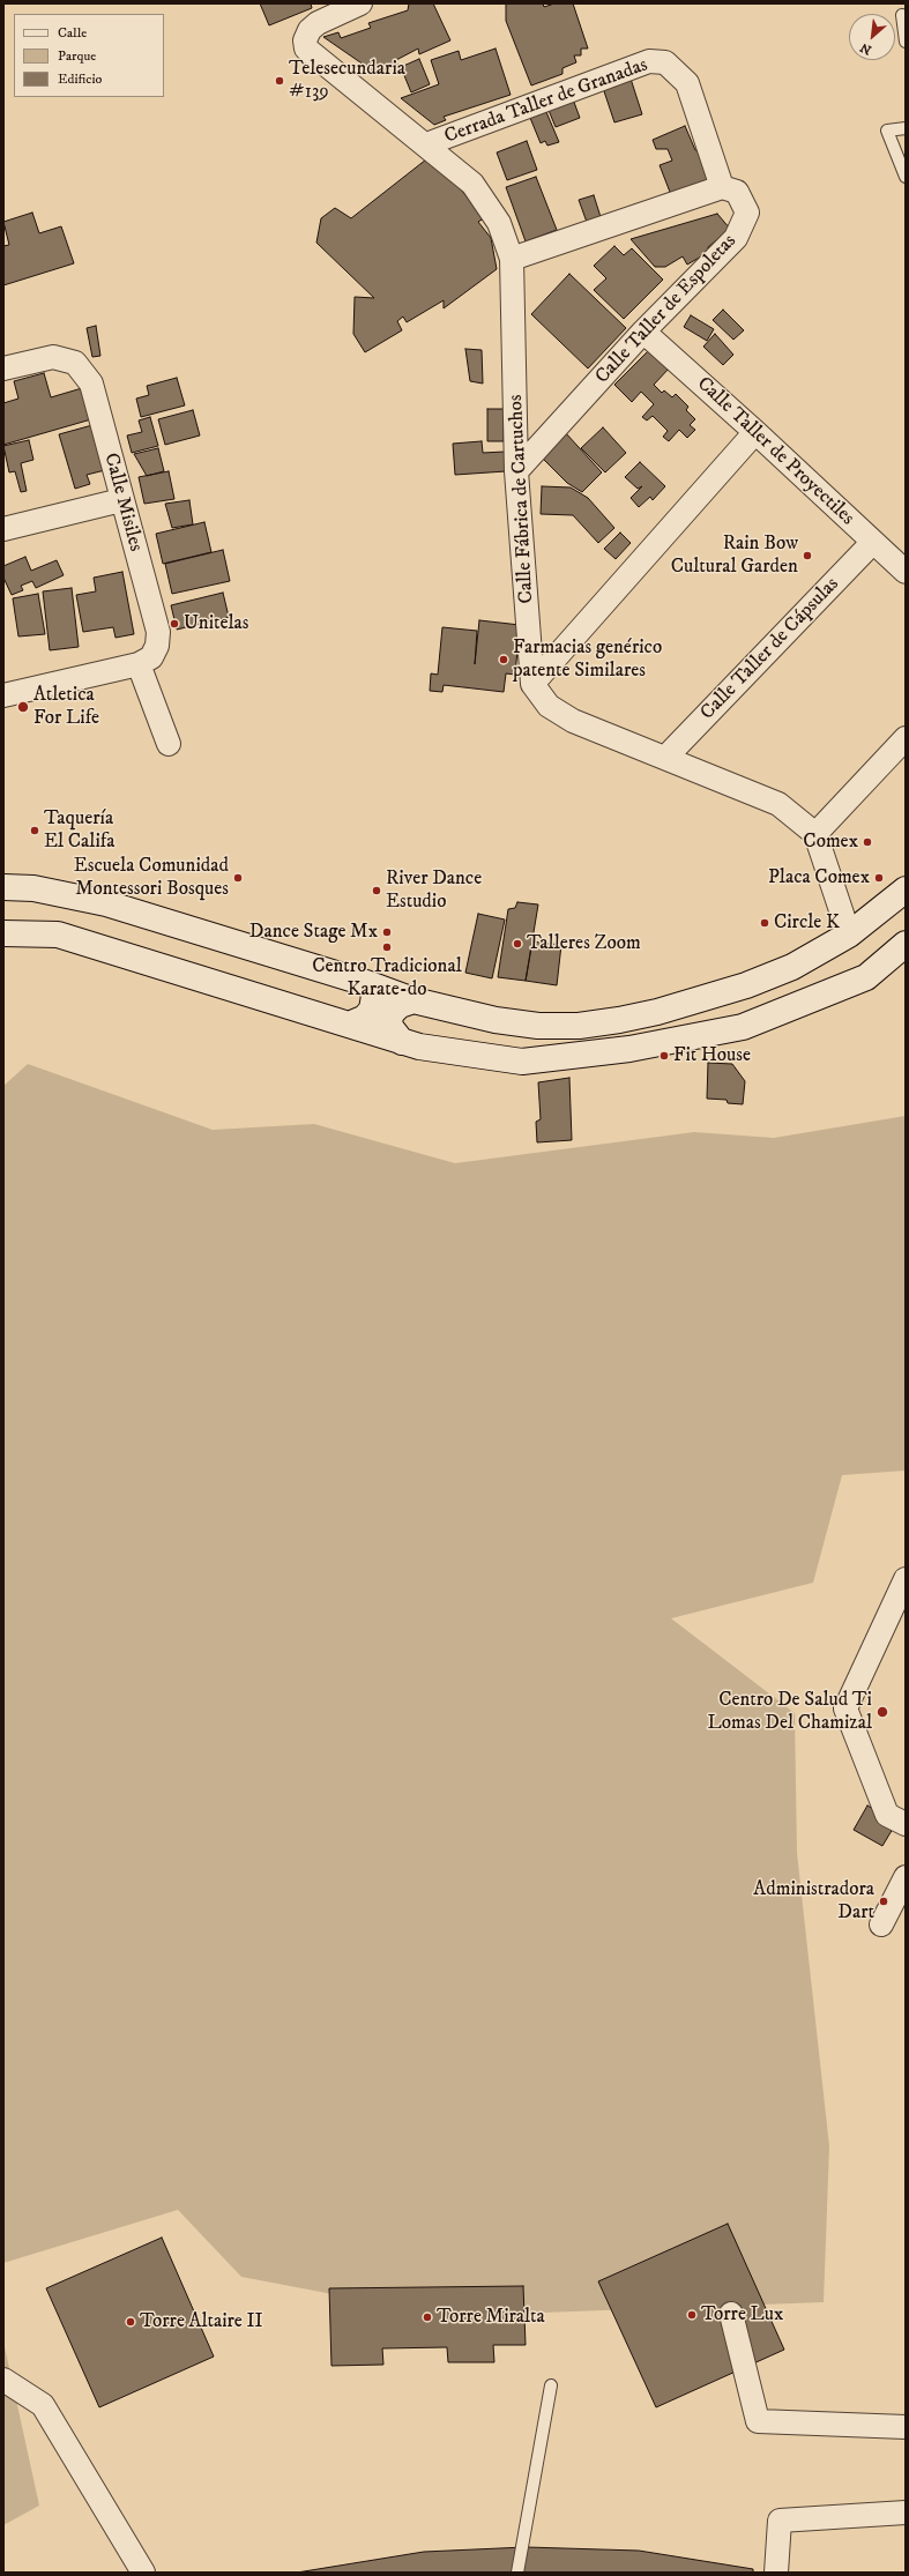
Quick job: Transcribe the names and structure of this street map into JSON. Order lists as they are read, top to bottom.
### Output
{
  "streets": {
    "street": [
      "Cerrada Taller de Granadas",
      "Calle Taller de Espoletas",
      "Calle Taller de Proyectiles",
      "Calle Fábrica de Cartuchos",
      "Calle Misiles",
      "Calle Taller de Cápsulas"
    ]
  },
  "crossings": [
    ["Cerrada Taller de Granadas", "Calle Taller de Espoletas"],
    ["Cerrada Taller de Granadas", "Calle Fábrica de Cartuchos"],
    ["Calle Taller de Espoletas", "Calle Taller de Proyectiles"],
    ["Calle Taller de Espoletas", "Calle Fábrica de Cartuchos"],
    ["Calle Taller de Proyectiles", "Calle Taller de Cápsulas"]
  ],
  "places": [
    "Telesecundaria #139",
    "Rain Bow Cultural Garden",
    "Unitelas",
    "Farmacias genérico patente Similares",
    "Atletica For Life",
    "Taquería El Califa",
    "Comex",
    "Escuela Comunidad Montessori Bosques",
    "Placa Comex",
    "River Dance Estudio",
    "Circle K",
    "Dance Stage Mx",
    "Talleres Zoom",
    "Centro Tradicional Karate-do",
    "Fit House",
    "Centro De Salud Ti Lomas Del Chamizal",
    "Administradora Dart",
    "Torre Lux",
    "Torre Miralta",
    "Torre Altaire II"
  ],
  "legend": ["Calle", "Parque", "Edificio"],
  "north": "bottom left"
}
